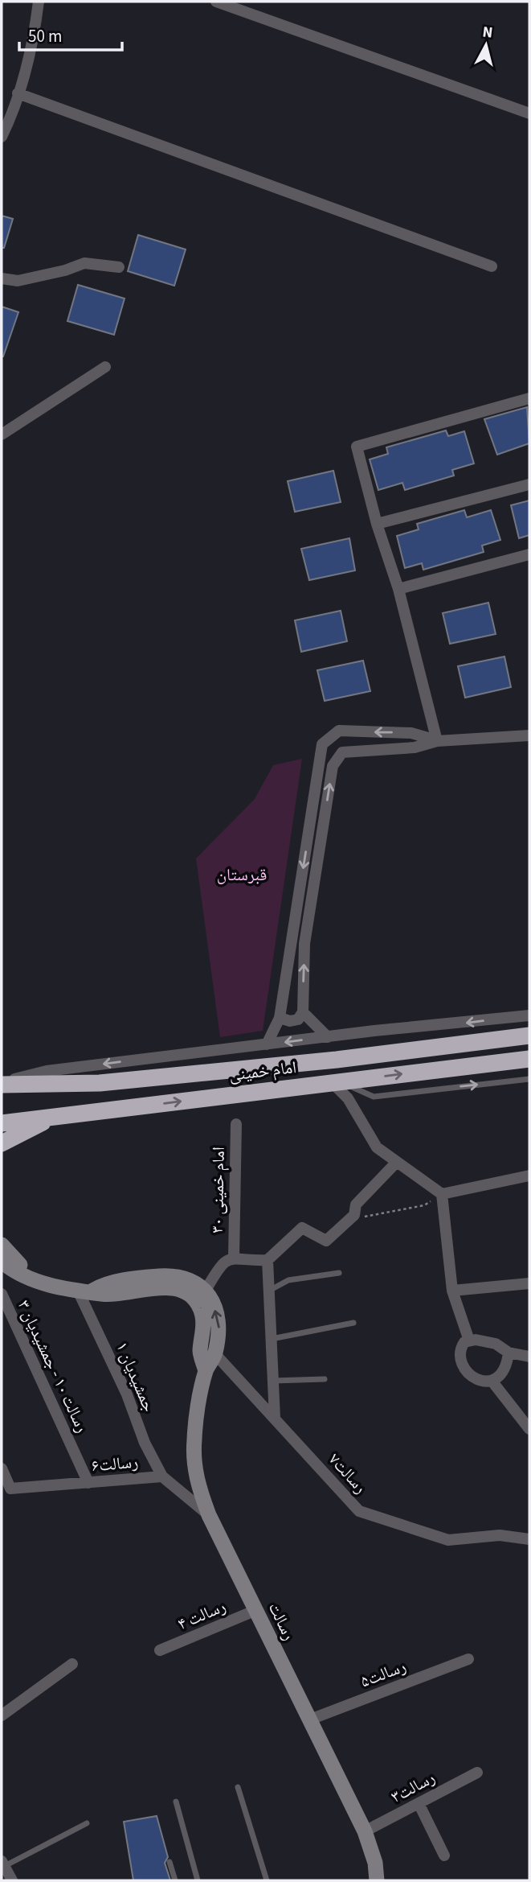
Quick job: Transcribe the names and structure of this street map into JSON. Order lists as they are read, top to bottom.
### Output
{
  "streets": {
    "highway": ["امام خمینی"],
    "street": [
      "امام خمینی ۳۰",
      "رسالت ۱۰ - جمشیدیان ۳",
      "جمشیدیان ۱",
      "رسالت۶",
      "رسالت۷",
      "رسالت ۴",
      "رسالت",
      "رسالت۵",
      "رسالت۳"
    ]
  },
  "crossings": [
    ["رسالت ۱۰ - جمشیدیان ۳", "رسالت۶"],
    ["جمشیدیان ۱", "رسالت۶"],
    ["جمشیدیان ۱", "رسالت"],
    ["رسالت۶", "رسالت"],
    ["رسالت۷", "رسالت"],
    ["رسالت ۴", "رسالت"],
    ["رسالت", "رسالت۵"],
    ["رسالت", "رسالت۳"]
  ],
  "parks": ["قبرستان"],
  "scale_bar": "50 m",
  "north": "top"
}
